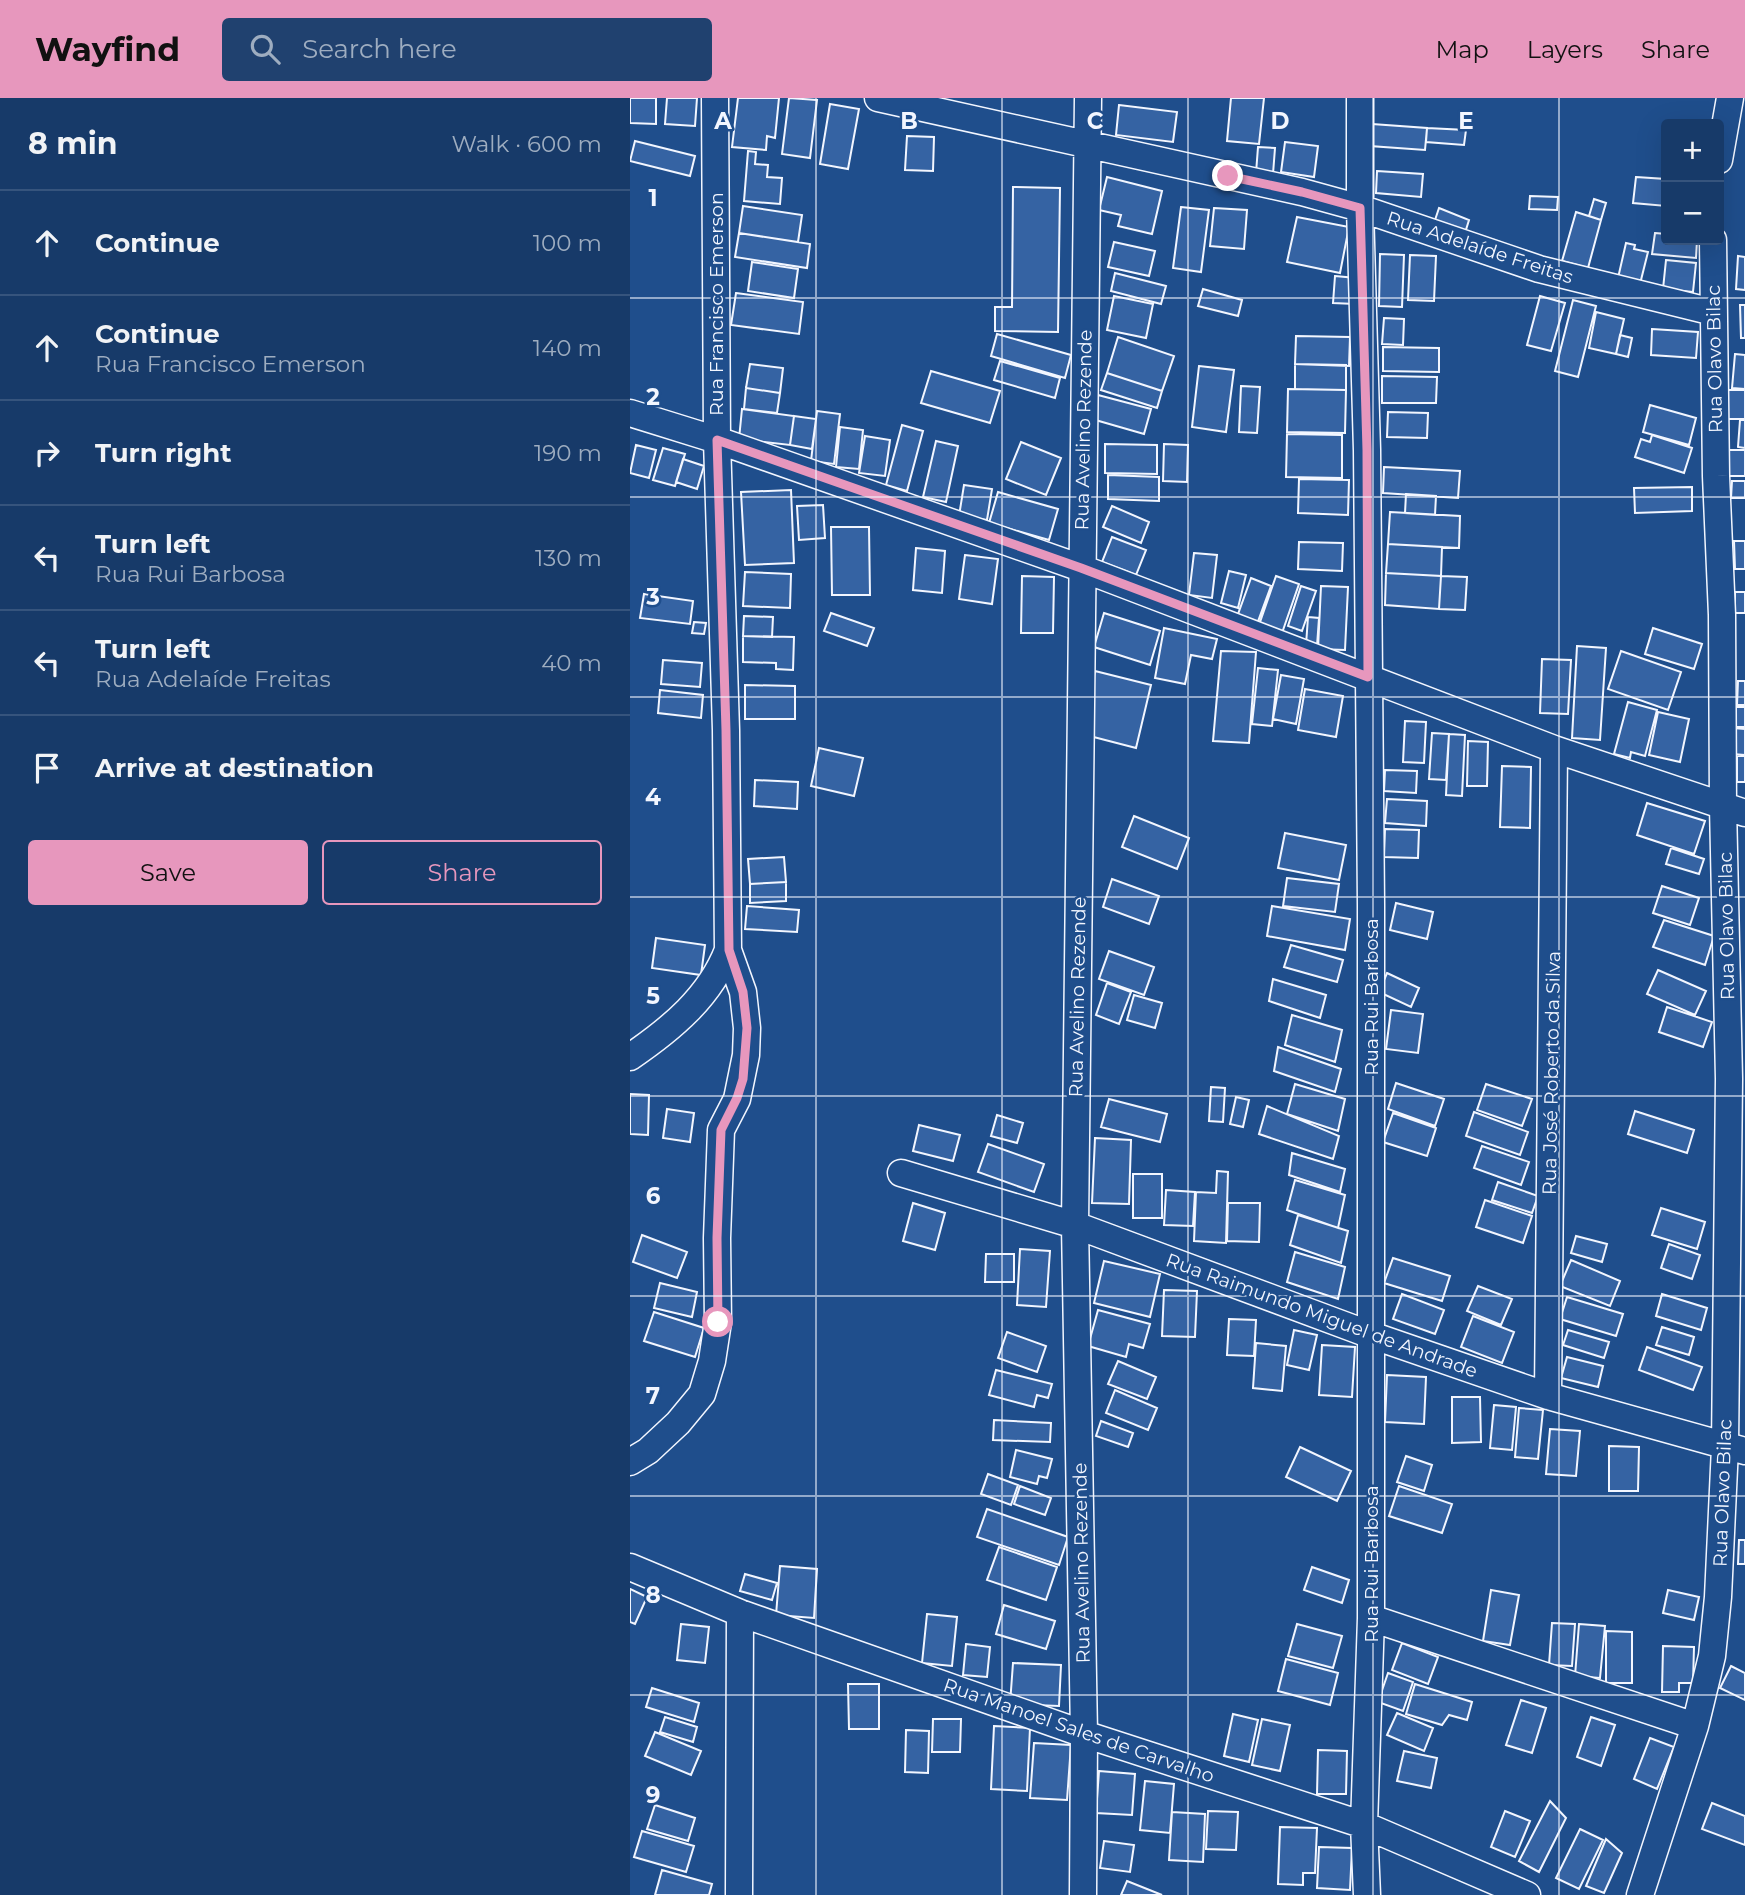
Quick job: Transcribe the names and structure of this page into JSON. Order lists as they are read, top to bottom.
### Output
{
  "streets": {
    "street": [
      "Rua Adelaíde Freitas",
      "Rua Francisco Emerson",
      "Rua Olavo Bilac",
      "Rua Avelino Rezende",
      "Rua Rui Barbosa",
      "Rua José Roberto da Silva",
      "Rua Raimundo Miguel de Andrade",
      "Rua Manoel Sales de Carvalho"
    ]
  },
  "crossings": [
    ["Rua Adelaíde Freitas", "Rua Olavo Bilac"],
    ["Rua Adelaíde Freitas", "Rua Avelino Rezende"],
    ["Rua Adelaíde Freitas", "Rua Rui Barbosa"],
    ["Rua Olavo Bilac", "Rua Raimundo Miguel de Andrade"],
    ["Rua Avelino Rezende", "Rua Raimundo Miguel de Andrade"],
    ["Rua Avelino Rezende", "Rua Manoel Sales de Carvalho"],
    ["Rua Rui Barbosa", "Rua Raimundo Miguel de Andrade"],
    ["Rua Rui Barbosa", "Rua Manoel Sales de Carvalho"],
    ["Rua José Roberto da Silva", "Rua Raimundo Miguel de Andrade"]
  ],
  "page": {
    "header": "Wayfind",
    "search": "Search here",
    "nav": ["Map", "Layers", "Share"],
    "heading": ["8 min", "Walk · 600 m"],
    "map_buttons": ["+", "−"],
    "list": [
      ["Continue", "100 m"],
      ["Continue", "Rua Francisco Emerson", "140 m"],
      ["Turn right", "190 m"],
      ["Turn left", "Rua Rui Barbosa", "130 m"],
      ["Turn left", "Rua Adelaíde Freitas", "40 m"],
      "Arrive at destination"
    ],
    "buttons": ["Save", "Share"]
  },
  "grid": {
    "columns": [
      "A",
      "B",
      "C",
      "D",
      "E"
    ],
    "rows": [
      "1",
      "2",
      "3",
      "4",
      "5",
      "6",
      "7",
      "8",
      "9"
    ]
  }
}
